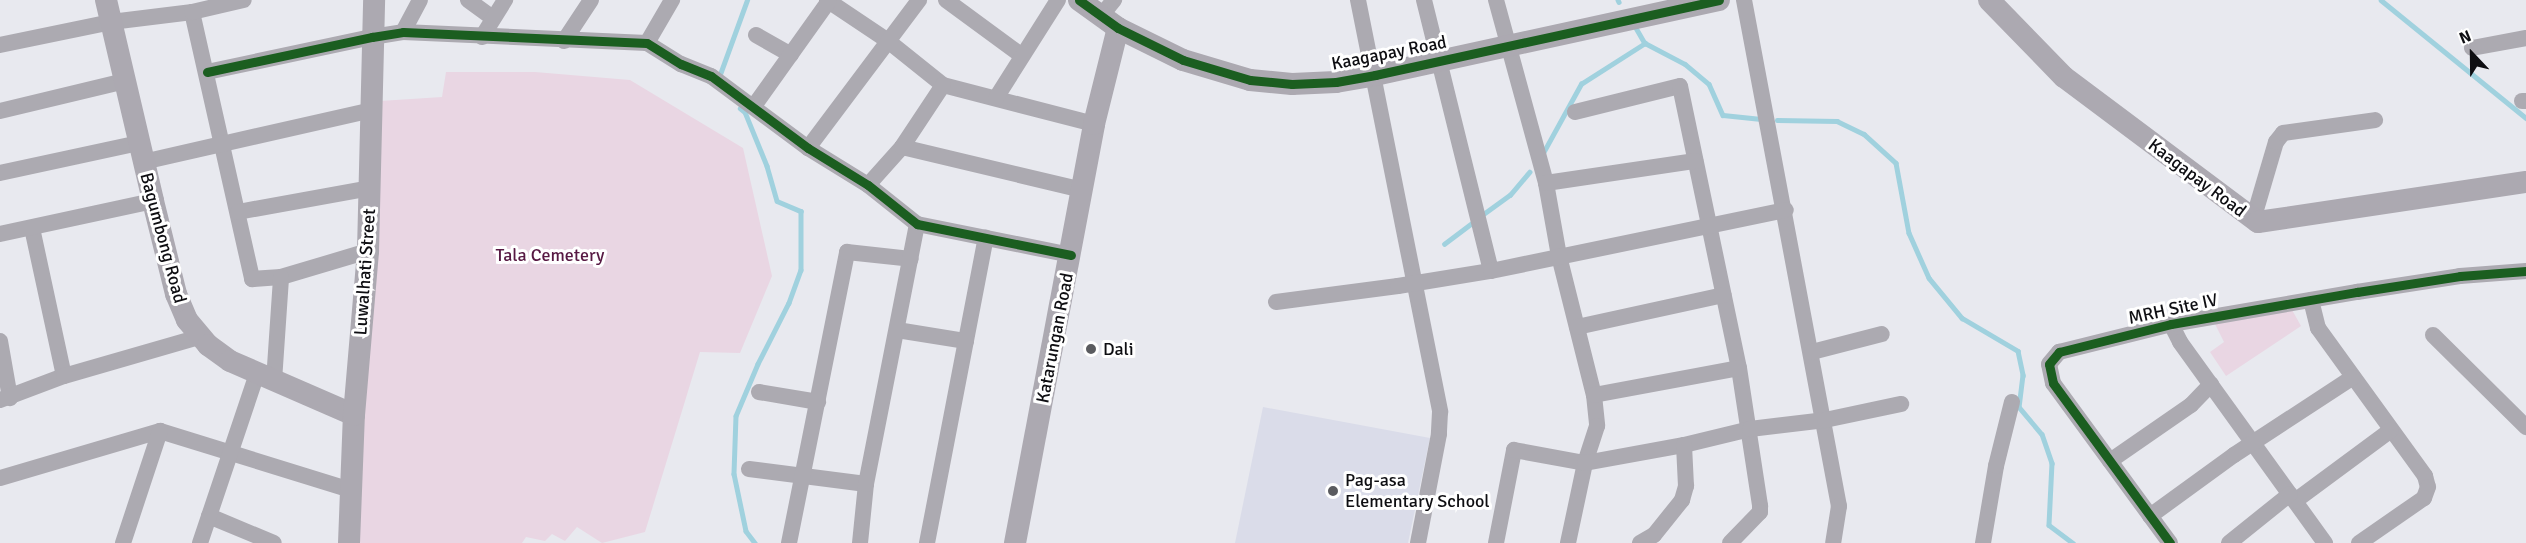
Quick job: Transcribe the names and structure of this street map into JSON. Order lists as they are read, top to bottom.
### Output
{
  "streets": {
    "street": [
      "Kaagapay Road",
      "Bagumbong Road",
      "Luwalhati Street",
      "MRH Site IV",
      "Katarungan Road"
    ]
  },
  "crossings": [
    ["Kaagapay Road", "Katarungan Road"],
    ["Bagumbong Road", "Luwalhati Street"]
  ],
  "parks": ["Tala Cemetery"],
  "places": ["Dali", "Pag-asa Elementary School"],
  "north": "top"
}
